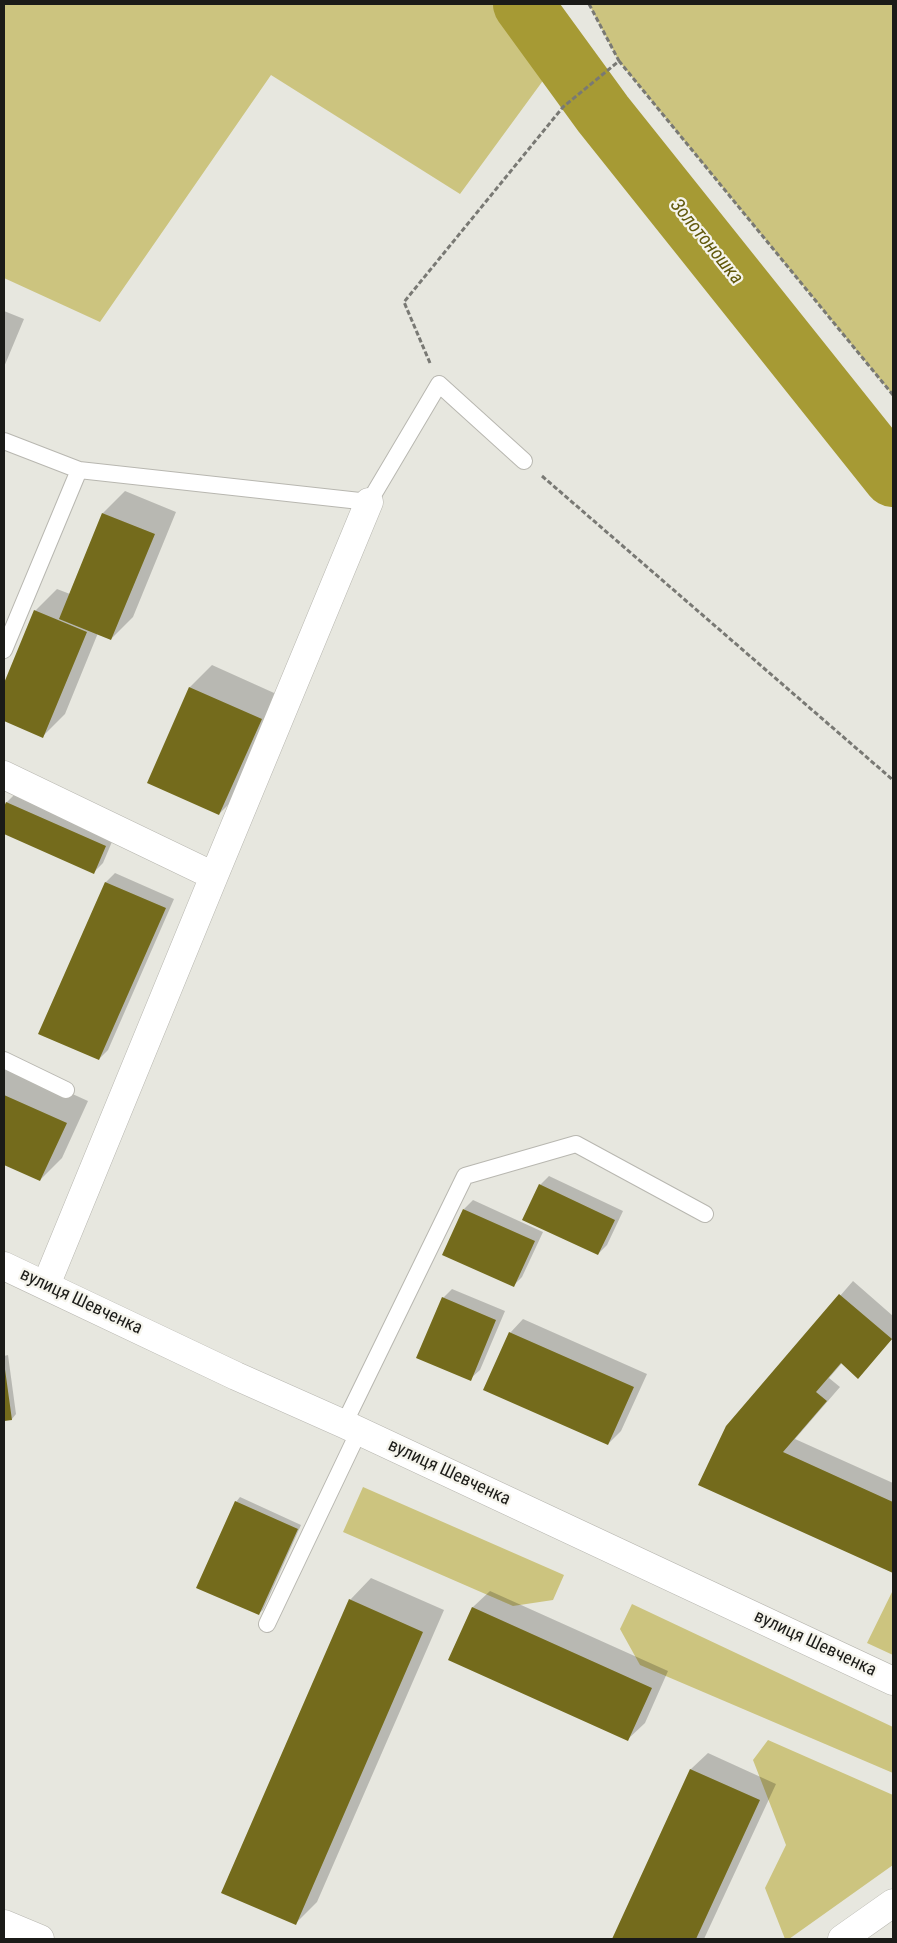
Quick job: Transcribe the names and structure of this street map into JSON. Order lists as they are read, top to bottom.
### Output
{
  "streets": {
    "street": ["вулиця Шевченка"]
  },
  "water": ["Золотоношка"]
}
